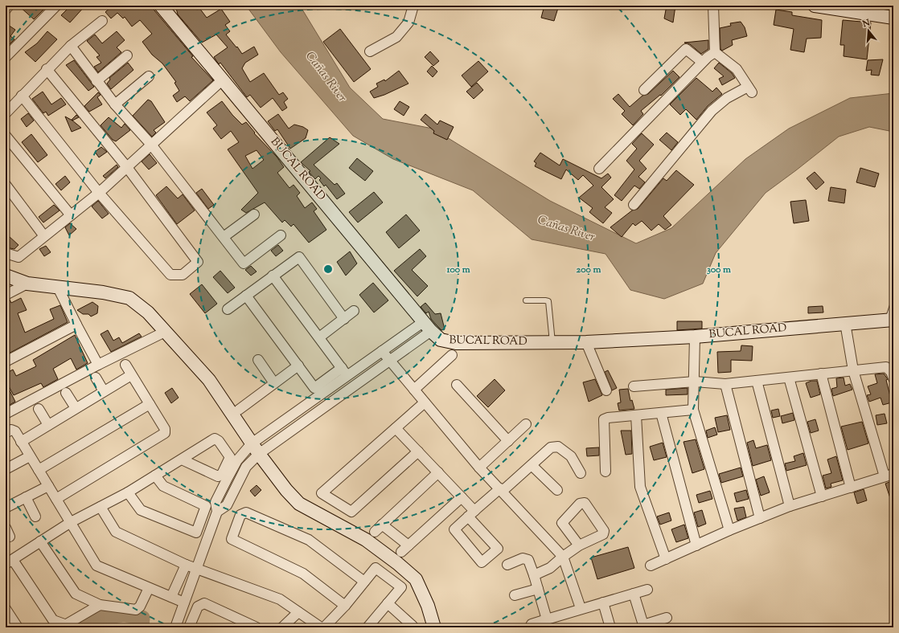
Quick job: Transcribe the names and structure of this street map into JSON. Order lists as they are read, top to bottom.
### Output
{
  "streets": {
    "street": ["BUCAL ROAD"]
  },
  "water": ["Cañas River"],
  "north": "top",
  "rings": ["100 m", "200 m", "300 m"]
}
